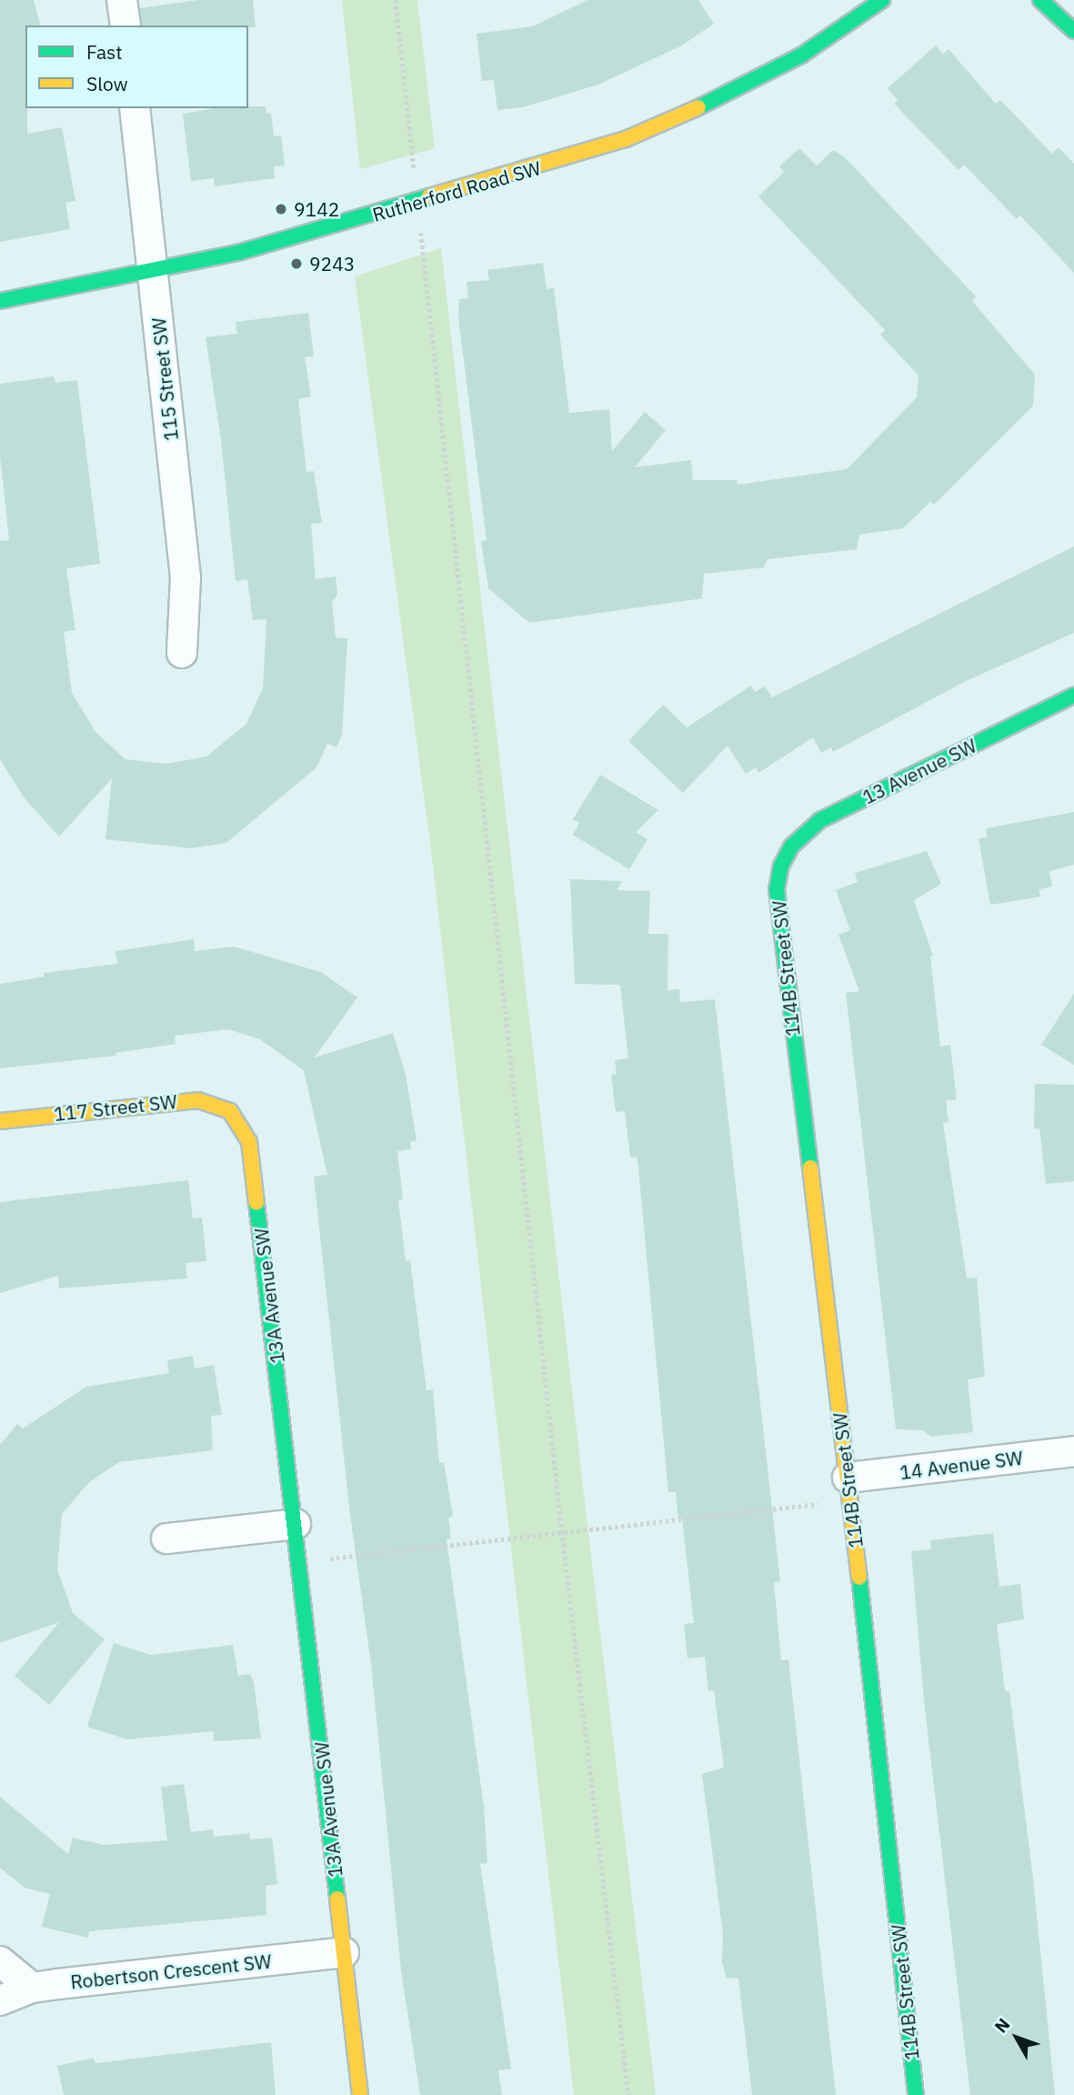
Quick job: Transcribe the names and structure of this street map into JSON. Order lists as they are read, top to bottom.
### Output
{
  "streets": {
    "street": [
      "Rutherford Road SW",
      "115 Street SW",
      "13 Avenue SW",
      "114B Street SW",
      "117 Street SW",
      "13A Avenue SW",
      "14 Avenue SW",
      "Robertson Crescent SW"
    ]
  },
  "crossings": [
    ["Rutherford Road SW", "115 Street SW"],
    ["13 Avenue SW", "114B Street SW"],
    ["114B Street SW", "14 Avenue SW"],
    ["117 Street SW", "13A Avenue SW"],
    ["13A Avenue SW", "Robertson Crescent SW"]
  ],
  "places": ["9142", "9243"],
  "legend": ["Fast", "Slow"],
  "north": "top left"
}
